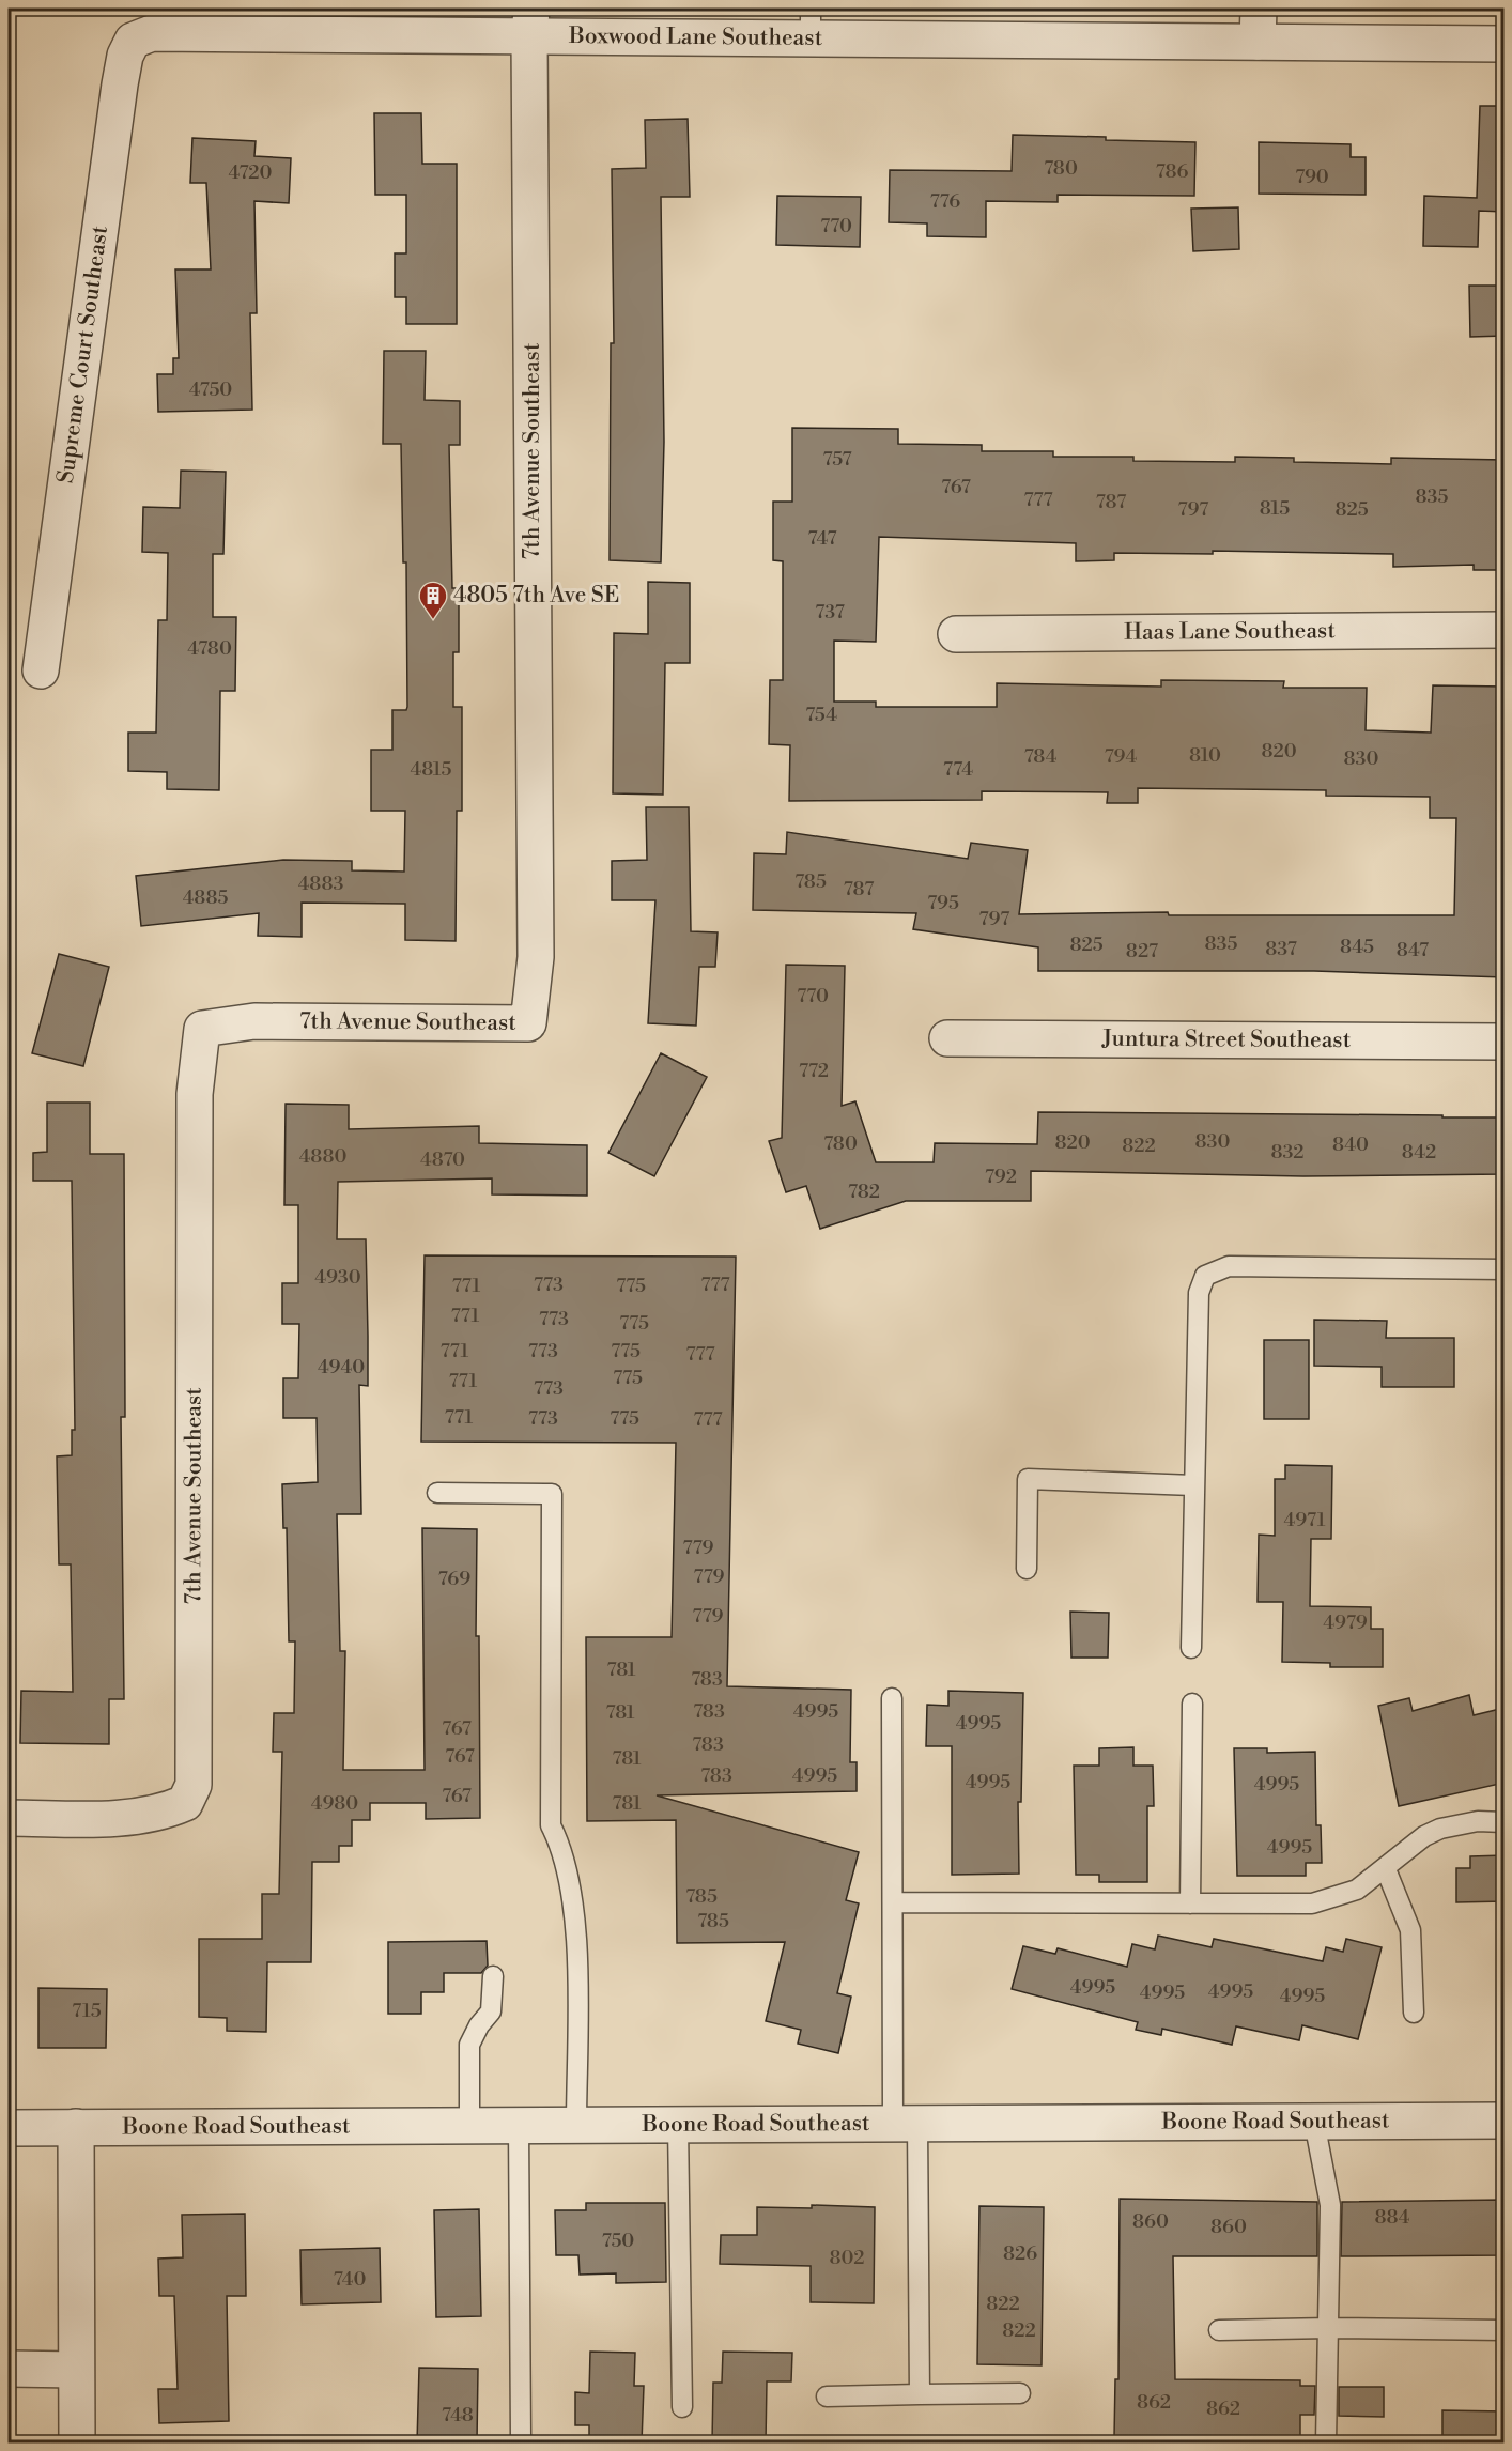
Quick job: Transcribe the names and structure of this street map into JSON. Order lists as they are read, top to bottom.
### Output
{
  "streets": {
    "street": [
      "Boxwood Lane Southeast",
      "Supreme Court Southeast",
      "7th Avenue Southeast",
      "Haas Lane Southeast",
      "Juntura Street Southeast",
      "Boone Road Southeast"
    ]
  },
  "crossings": [
    ["Boxwood Lane Southeast", "Supreme Court Southeast"],
    ["Boxwood Lane Southeast", "7th Avenue Southeast"]
  ],
  "places": {
    "building": ["4805 7th Ave SE"]
  },
  "house_numbers": [
    "780",
    "786",
    "4720",
    "790",
    "776",
    "770",
    "4750",
    "757",
    "767",
    "835",
    "777",
    "787",
    "815",
    "797",
    "825",
    "747",
    "737",
    "4780",
    "754",
    "820",
    "810",
    "784",
    "794",
    "830",
    "4815",
    "774",
    "785",
    "4883",
    "787",
    "4885",
    "795",
    "797",
    "835",
    "825",
    "845",
    "837",
    "847",
    "827",
    "770",
    "772",
    "830",
    "820",
    "780",
    "840",
    "822",
    "832",
    "842",
    "4880",
    "4870",
    "792",
    "782",
    "4930",
    "773",
    "777",
    "771",
    "775",
    "771",
    "773",
    "775",
    "771",
    "773",
    "775",
    "777",
    "4940",
    "775",
    "771",
    "773",
    "771",
    "773",
    "775",
    "777",
    "4971",
    "779",
    "779",
    "769",
    "779",
    "4979",
    "781",
    "783",
    "783",
    "4995",
    "781",
    "4995",
    "767",
    "783",
    "767",
    "781",
    "783",
    "4995",
    "4995",
    "4995",
    "767",
    "4980",
    "781",
    "4995",
    "785",
    "785",
    "4995",
    "4995",
    "4995",
    "4995",
    "715",
    "884",
    "860",
    "860",
    "750",
    "826",
    "802",
    "740",
    "822",
    "822",
    "862",
    "862",
    "748"
  ]
}
